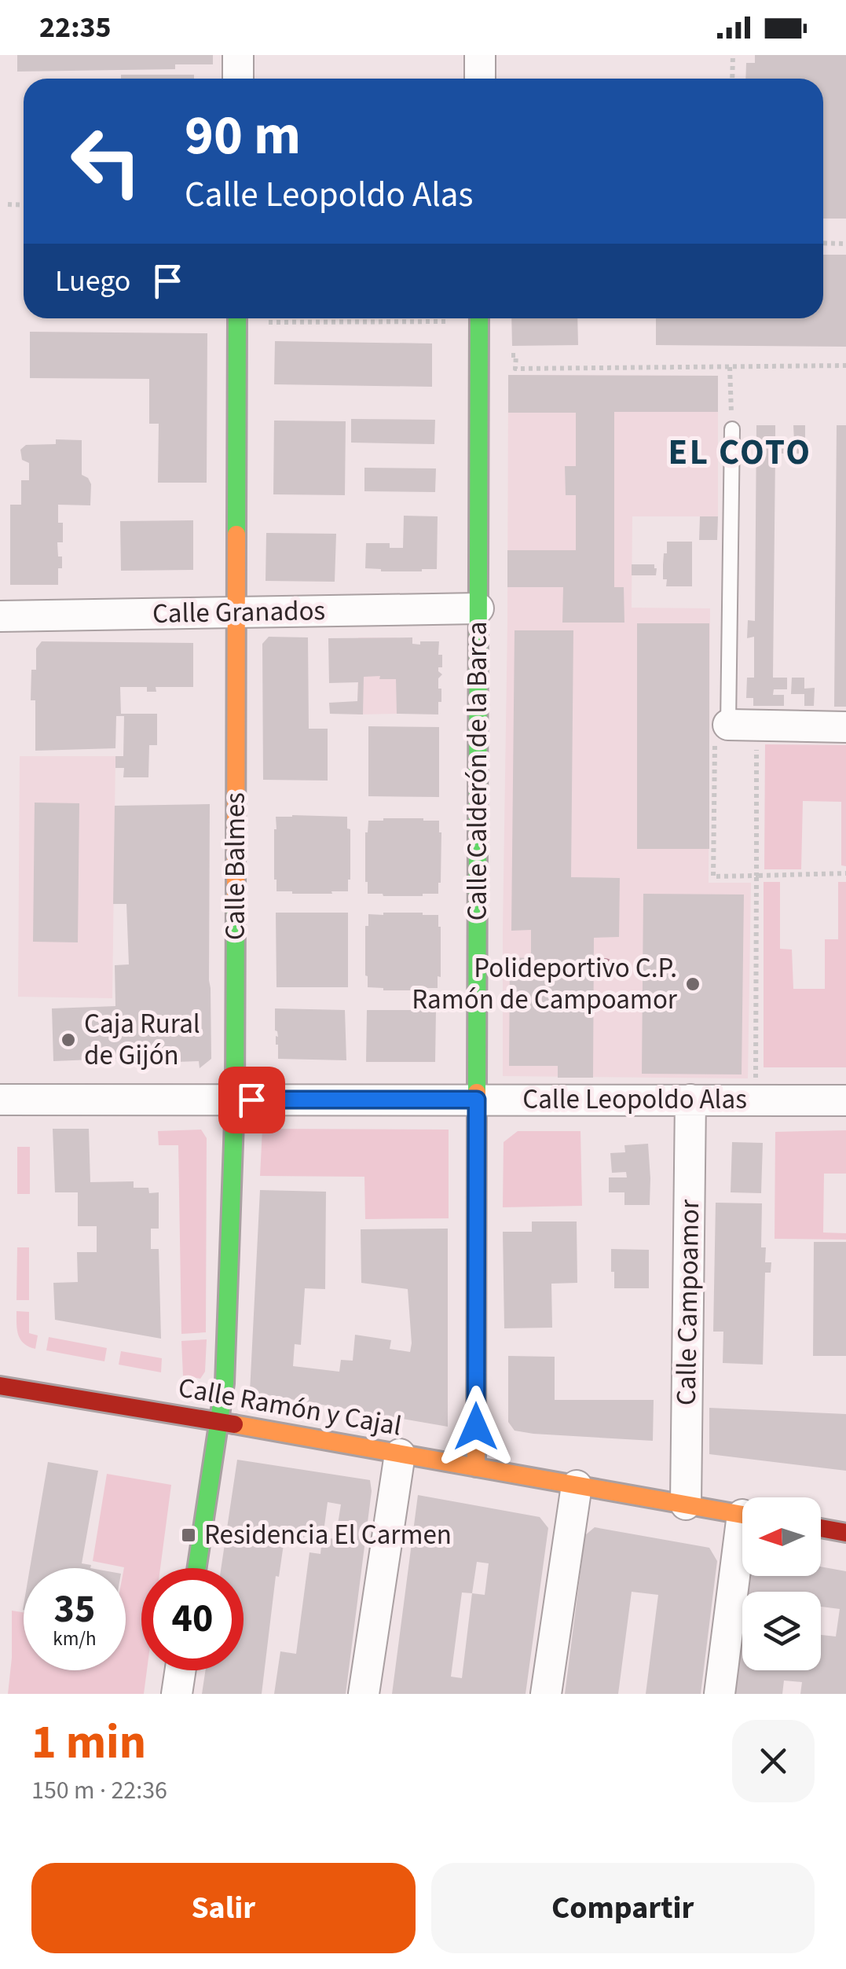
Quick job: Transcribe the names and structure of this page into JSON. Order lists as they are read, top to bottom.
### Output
{
  "streets": {
    "street": [
      "Calle Granados",
      "Calle Calderón de la Barca",
      "Calle Balmes",
      "Calle Leopoldo Alas",
      "Calle Campoamor",
      "Calle Ramón y Cajal"
    ]
  },
  "crossings": [
    ["Calle Granados", "Calle Calderón de la Barca"],
    ["Calle Granados", "Calle Balmes"],
    ["Calle Calderón de la Barca", "Calle Leopoldo Alas"],
    ["Calle Calderón de la Barca", "Calle Ramón y Cajal"],
    ["Calle Balmes", "Calle Leopoldo Alas"],
    ["Calle Balmes", "Calle Ramón y Cajal"],
    ["Calle Leopoldo Alas", "Calle Campoamor"],
    ["Calle Campoamor", "Calle Ramón y Cajal"]
  ],
  "districts": ["EL COTO"],
  "places": {
    "other": ["Polideportivo C.P. Ramón de Campoamor", "Caja Rural de Gijón"],
    "transit": ["Residencia El Carmen"]
  },
  "north": "left",
  "page": {
    "status": "22:35",
    "turn": ["90 m", "Calle Leopoldo Alas"],
    "then": "Luego",
    "speed": "35 km/h",
    "limit": "40",
    "heading": ["1 min", "150 m · 22:36"],
    "buttons": ["Salir", "Compartir"]
  }
}
